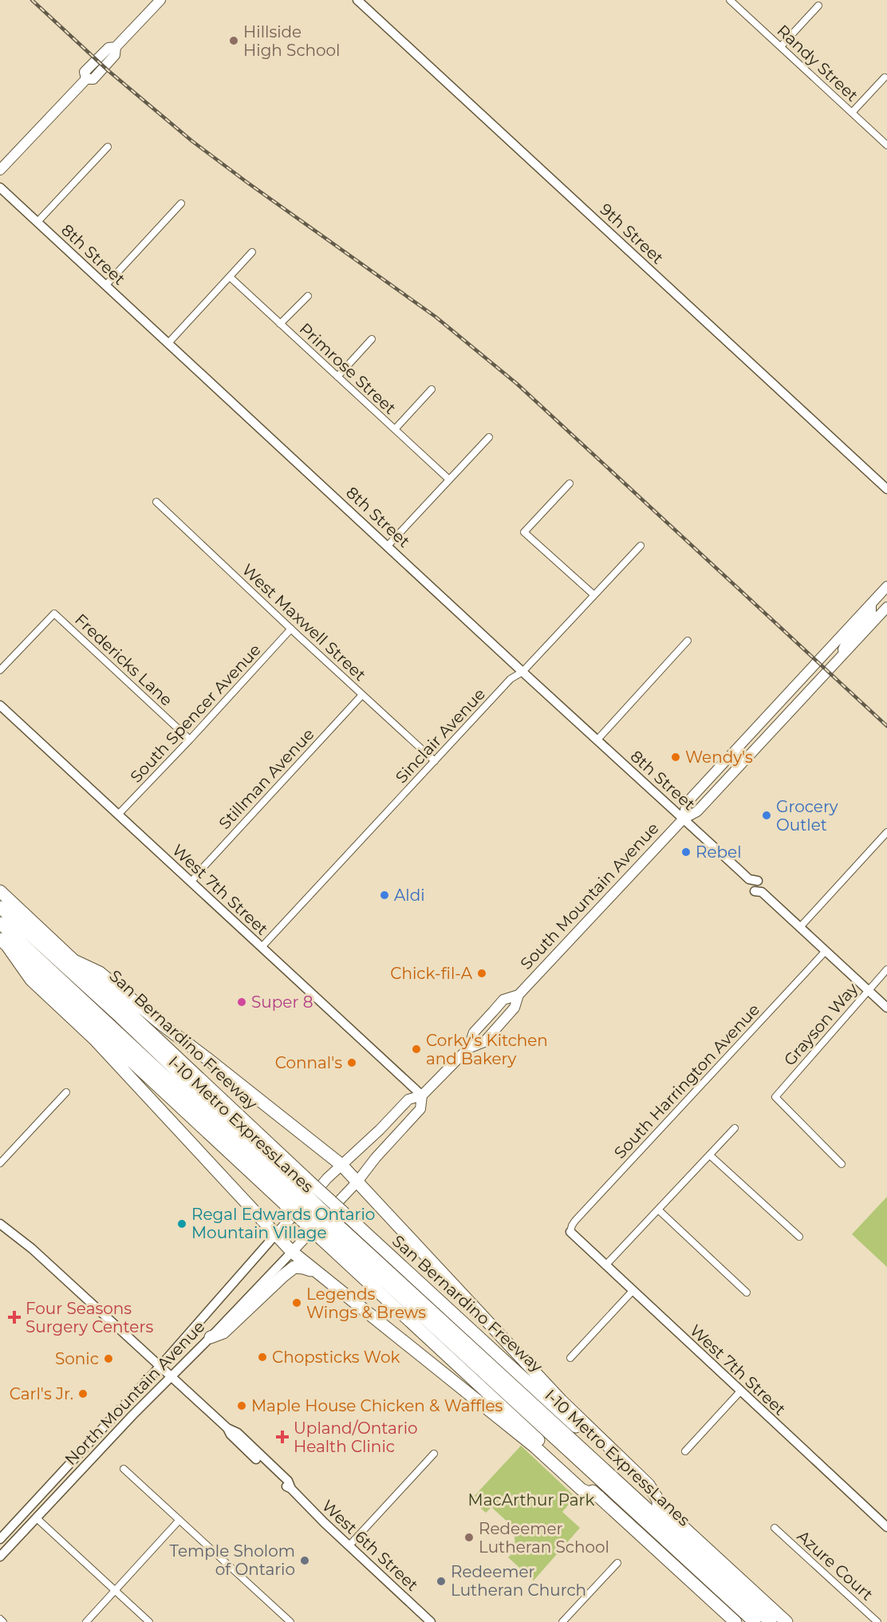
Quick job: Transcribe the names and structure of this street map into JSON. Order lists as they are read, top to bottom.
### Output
{
  "streets": {
    "highway": ["San Bernardino Freeway", "I-10 Metro ExpressLanes"],
    "main road": ["South Mountain Avenue"],
    "street": [
      "Randy Street",
      "9th Street",
      "8th Street",
      "Primrose Street",
      "West Maxwell Street",
      "Fredericks Lane",
      "South Spencer Avenue",
      "Sinclair Avenue",
      "Stillman Avenue",
      "West 7th Street",
      "Grayson Way",
      "South Harrington Avenue",
      "North Mountain Avenue",
      "West 6th Street",
      "Azure Court"
    ]
  },
  "crossings": [
    ["8th Street", "Sinclair Avenue"],
    ["8th Street", "South Mountain Avenue"],
    ["8th Street", "Grayson Way"],
    ["8th Street", "South Harrington Avenue"],
    ["West Maxwell Street", "South Spencer Avenue"],
    ["West Maxwell Street", "Sinclair Avenue"],
    ["West Maxwell Street", "Stillman Avenue"],
    ["Fredericks Lane", "South Spencer Avenue"],
    ["South Spencer Avenue", "West 7th Street"],
    ["Sinclair Avenue", "West 7th Street"],
    ["Stillman Avenue", "West 7th Street"],
    ["West 7th Street", "South Mountain Avenue"],
    ["West 7th Street", "South Harrington Avenue"],
    ["South Mountain Avenue", "North Mountain Avenue"],
    ["San Bernardino Freeway", "I-10 Metro ExpressLanes"],
    ["North Mountain Avenue", "West 6th Street"]
  ],
  "parks": ["MacArthur Park"],
  "places": {
    "other": [
      "Hillside High School",
      "Wendy's",
      "Grocery Outlet",
      "Rebel",
      "Aldi",
      "Chick-fil-A",
      "Super 8",
      "Corky's Kitchen and Bakery",
      "Connal's",
      "Regal Edwards Ontario Mountain Village",
      "Legends Wings & Brews",
      "Chopsticks Wok",
      "Sonic",
      "Carl's Jr.",
      "Maple House Chicken & Waffles",
      "Redeemer Lutheran School",
      "Temple Sholom of Ontario",
      "Redeemer Lutheran Church"
    ],
    "health": ["Four Seasons Surgery Centers", "Upland/Ontario Health Clinic"]
  }
}
